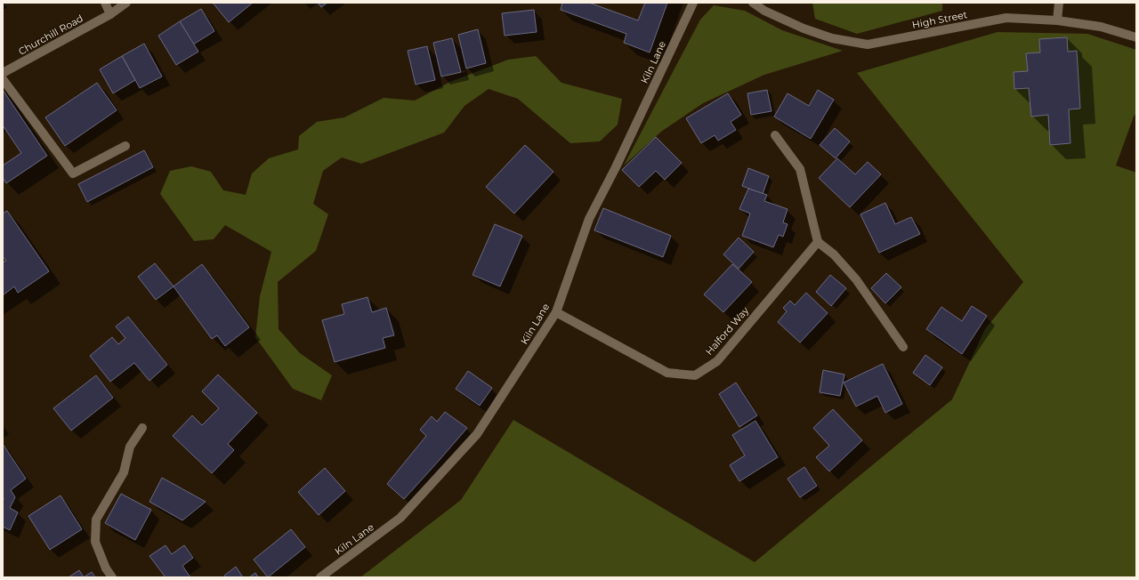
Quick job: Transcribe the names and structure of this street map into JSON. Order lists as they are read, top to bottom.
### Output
{
  "streets": {
    "street": [
      "High Street",
      "Churchill Road",
      "Kiln Lane",
      "Halford Way"
    ]
  },
  "crossings": [
    ["Kiln Lane", "Halford Way"]
  ]
}
